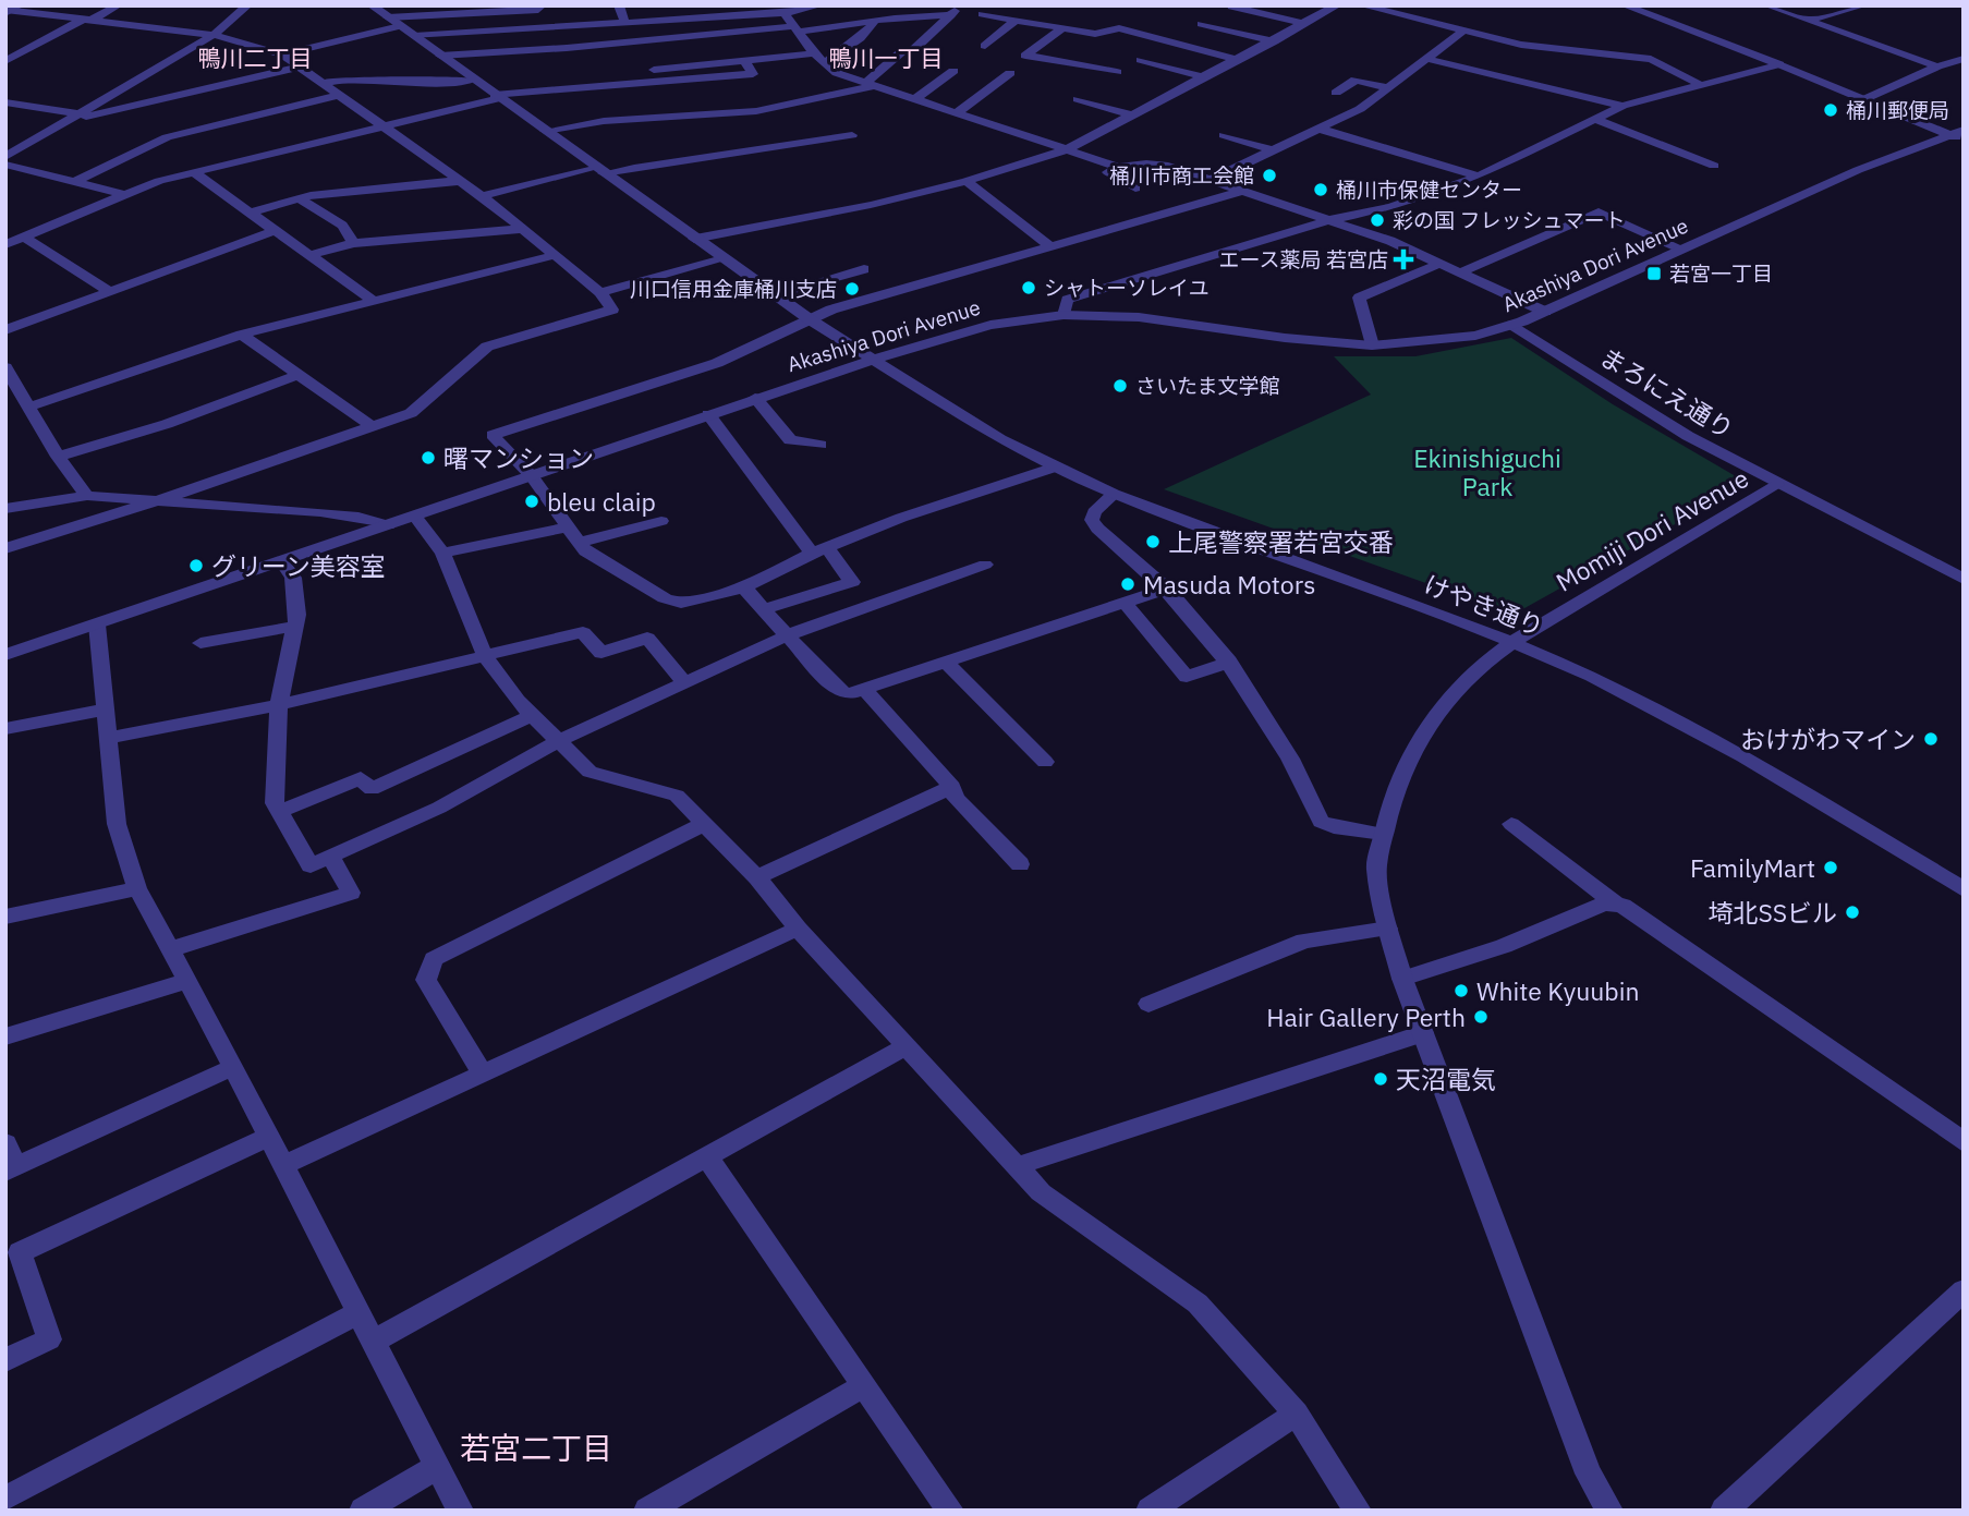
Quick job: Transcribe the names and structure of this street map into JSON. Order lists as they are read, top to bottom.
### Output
{
  "streets": {
    "street": [
      "Akashiya Dori Avenue",
      "まろにえ通り",
      "Momiji Dori Avenue",
      "けやき通り"
    ]
  },
  "crossings": [
    ["Akashiya Dori Avenue", "まろにえ通り"],
    ["Akashiya Dori Avenue", "けやき通り"],
    ["まろにえ通り", "Momiji Dori Avenue"],
    ["Momiji Dori Avenue", "けやき通り"]
  ],
  "districts": ["鴨川二丁目", "鴨川一丁目", "若宮二丁目"],
  "parks": ["Ekinishiguchi Park"],
  "places": {
    "other": [
      "桶川郵便局",
      "桶川市商工会館",
      "桶川市保健センター",
      "彩の国 フレッシュマート",
      "シャトーソレイユ",
      "川口信用金庫桶川支店",
      "さいたま文学館",
      "曙マンション",
      "bleu claip",
      "上尾警察署若宮交番",
      "グリーン美容室",
      "Masuda Motors",
      "おけがわマイン",
      "FamilyMart",
      "埼北SSビル",
      "White Kyuubin",
      "Hair Gallery Perth",
      "天沼電気"
    ],
    "health": ["エース薬局 若宮店"],
    "transit": ["若宮一丁目"]
  }
}
